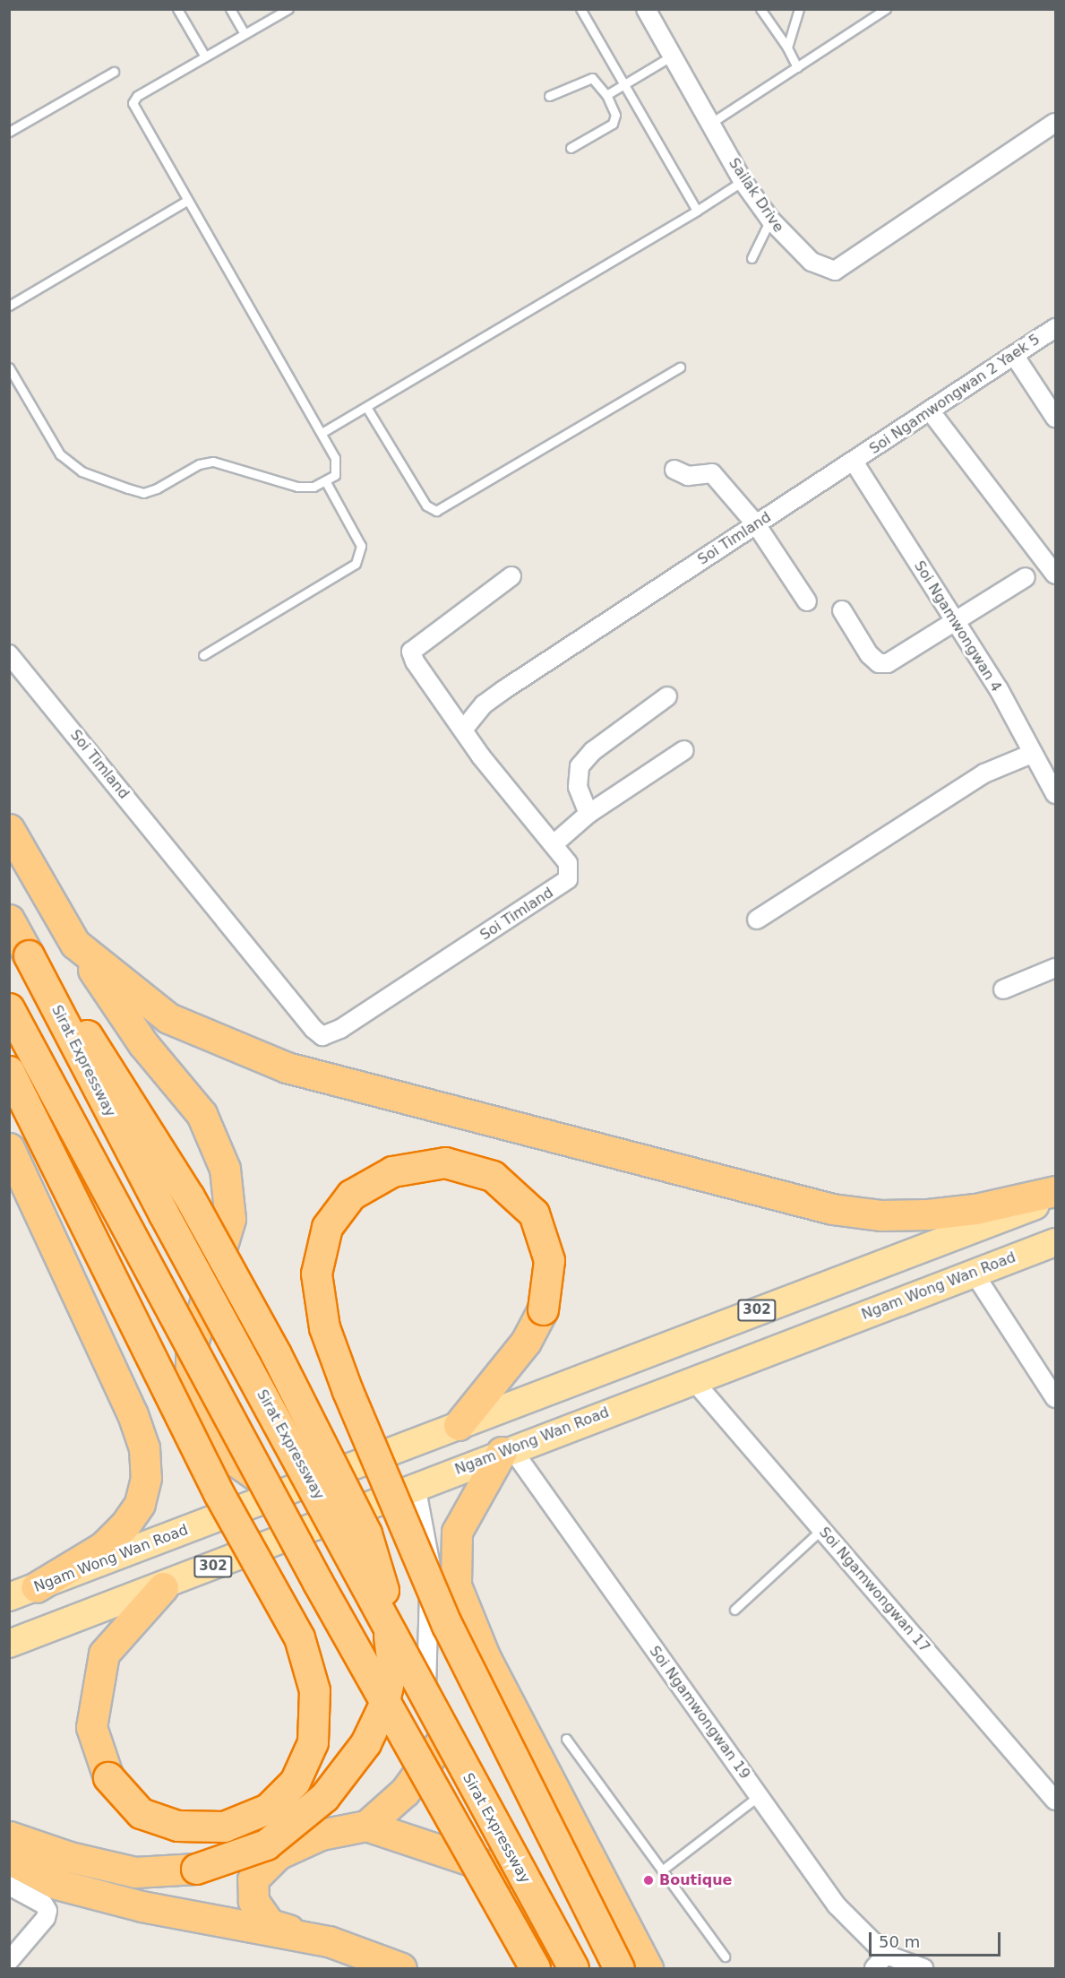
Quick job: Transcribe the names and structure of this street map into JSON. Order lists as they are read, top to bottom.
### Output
{
  "streets": {
    "highway": ["Sirat Expressway"],
    "main road": ["Ngam Wong Wan Road", "302"],
    "street": [
      "Sailak Drive",
      "Soi Ngamwongwan 2 Yaek 5",
      "Soi Timland",
      "Soi Ngamwongwan 4",
      "Soi Ngamwongwan 17",
      "Soi Ngamwongwan 19"
    ]
  },
  "crossings": [
    ["Soi Ngamwongwan 2 Yaek 5", "Soi Timland"],
    ["Soi Ngamwongwan 2 Yaek 5", "Soi Ngamwongwan 4"],
    ["Soi Timland", "Soi Ngamwongwan 4"],
    ["Ngam Wong Wan Road", "Soi Ngamwongwan 17"],
    ["Ngam Wong Wan Road", "Soi Ngamwongwan 19"]
  ],
  "places": ["Boutique"],
  "scale_bar": "50 m"
}
